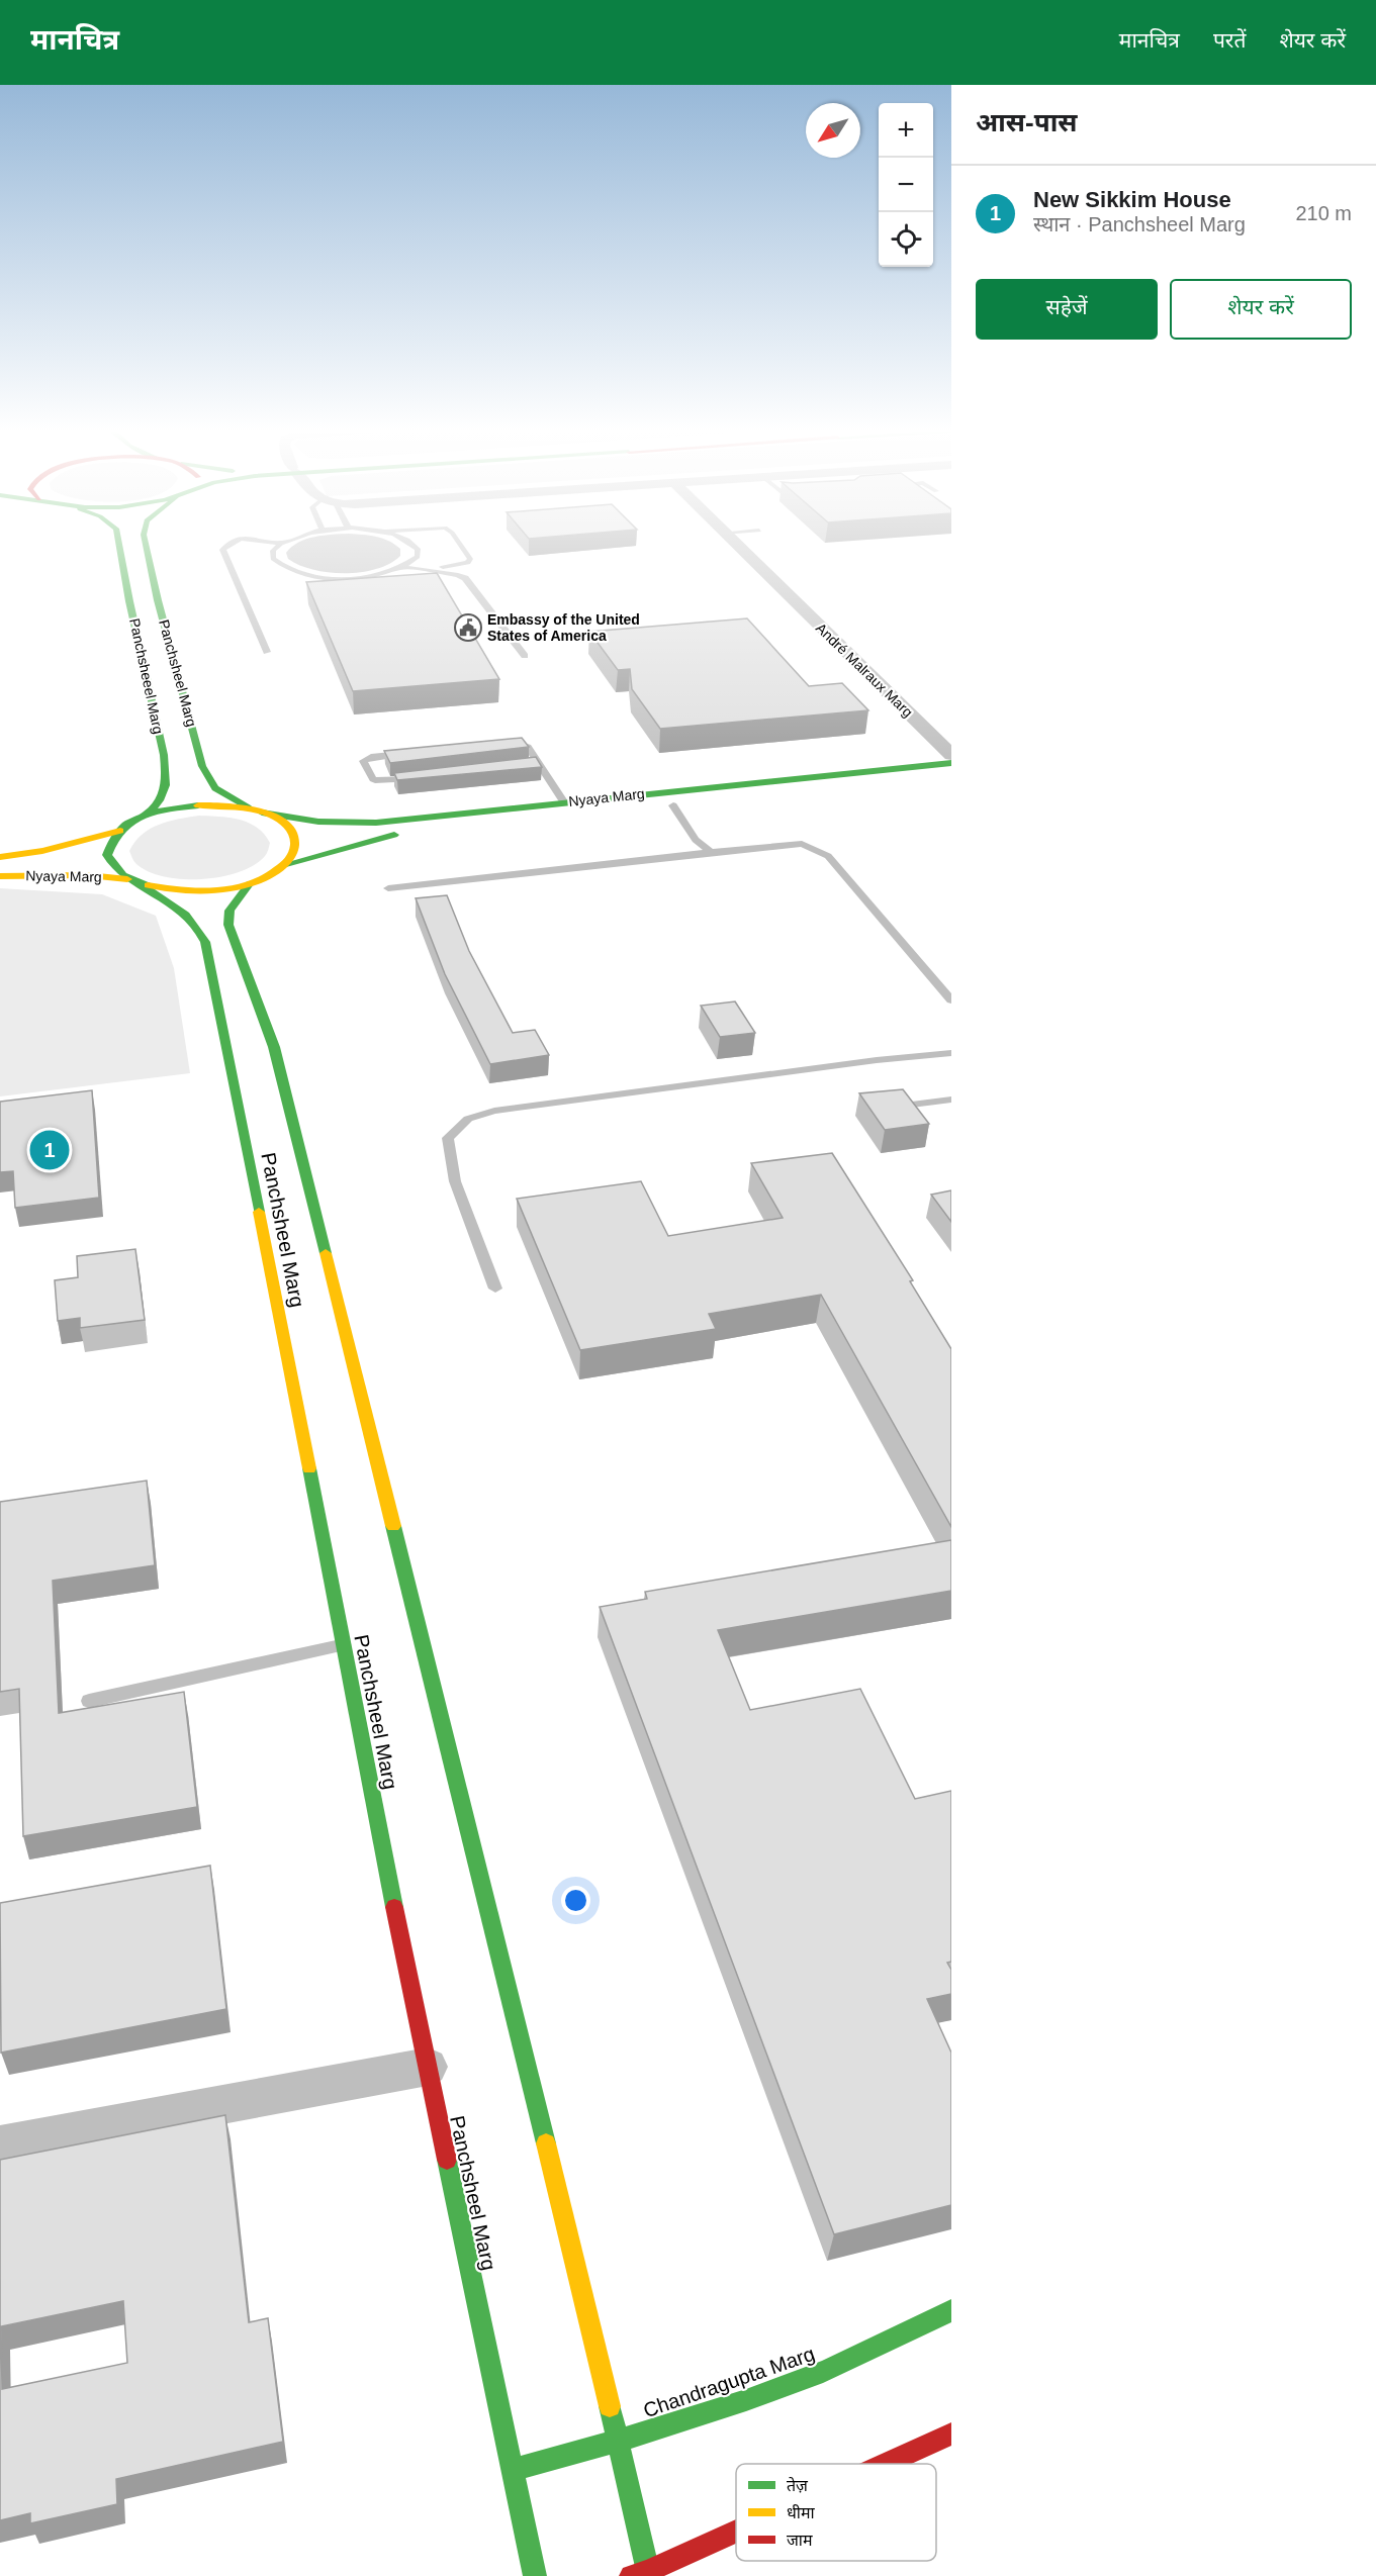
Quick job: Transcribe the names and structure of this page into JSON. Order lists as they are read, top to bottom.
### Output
{
  "streets": {
    "main road": [
      "Panchsheel Marg",
      "Panchsheeel Marg",
      "Nyaya Marg",
      "Chandragupta Marg"
    ],
    "street": ["André Malraux Marg"]
  },
  "crossings": [
    ["Panchsheel Marg", "Nyaya Marg"],
    ["Panchsheel Marg", "Chandragupta Marg"],
    ["Panchsheeel Marg", "Nyaya Marg"]
  ],
  "places": {
    "public building": ["Embassy of the United States of America"]
  },
  "legend": ["तेज़", "धीमा", "जाम"],
  "north": "bottom left",
  "page": {
    "header": "मानचित्र",
    "nav": ["मानचित्र", "परतें", "शेयर करें"],
    "heading": "आस-पास",
    "map_buttons": ["+", "−"],
    "list": [
      {
        "mark": "1",
        "name": "New Sikkim House",
        "note": "स्थान · Panchsheel Marg",
        "value": "210 m"
      }
    ],
    "buttons": ["सहेजें", "शेयर करें"],
    "pins": "1"
  }
}
